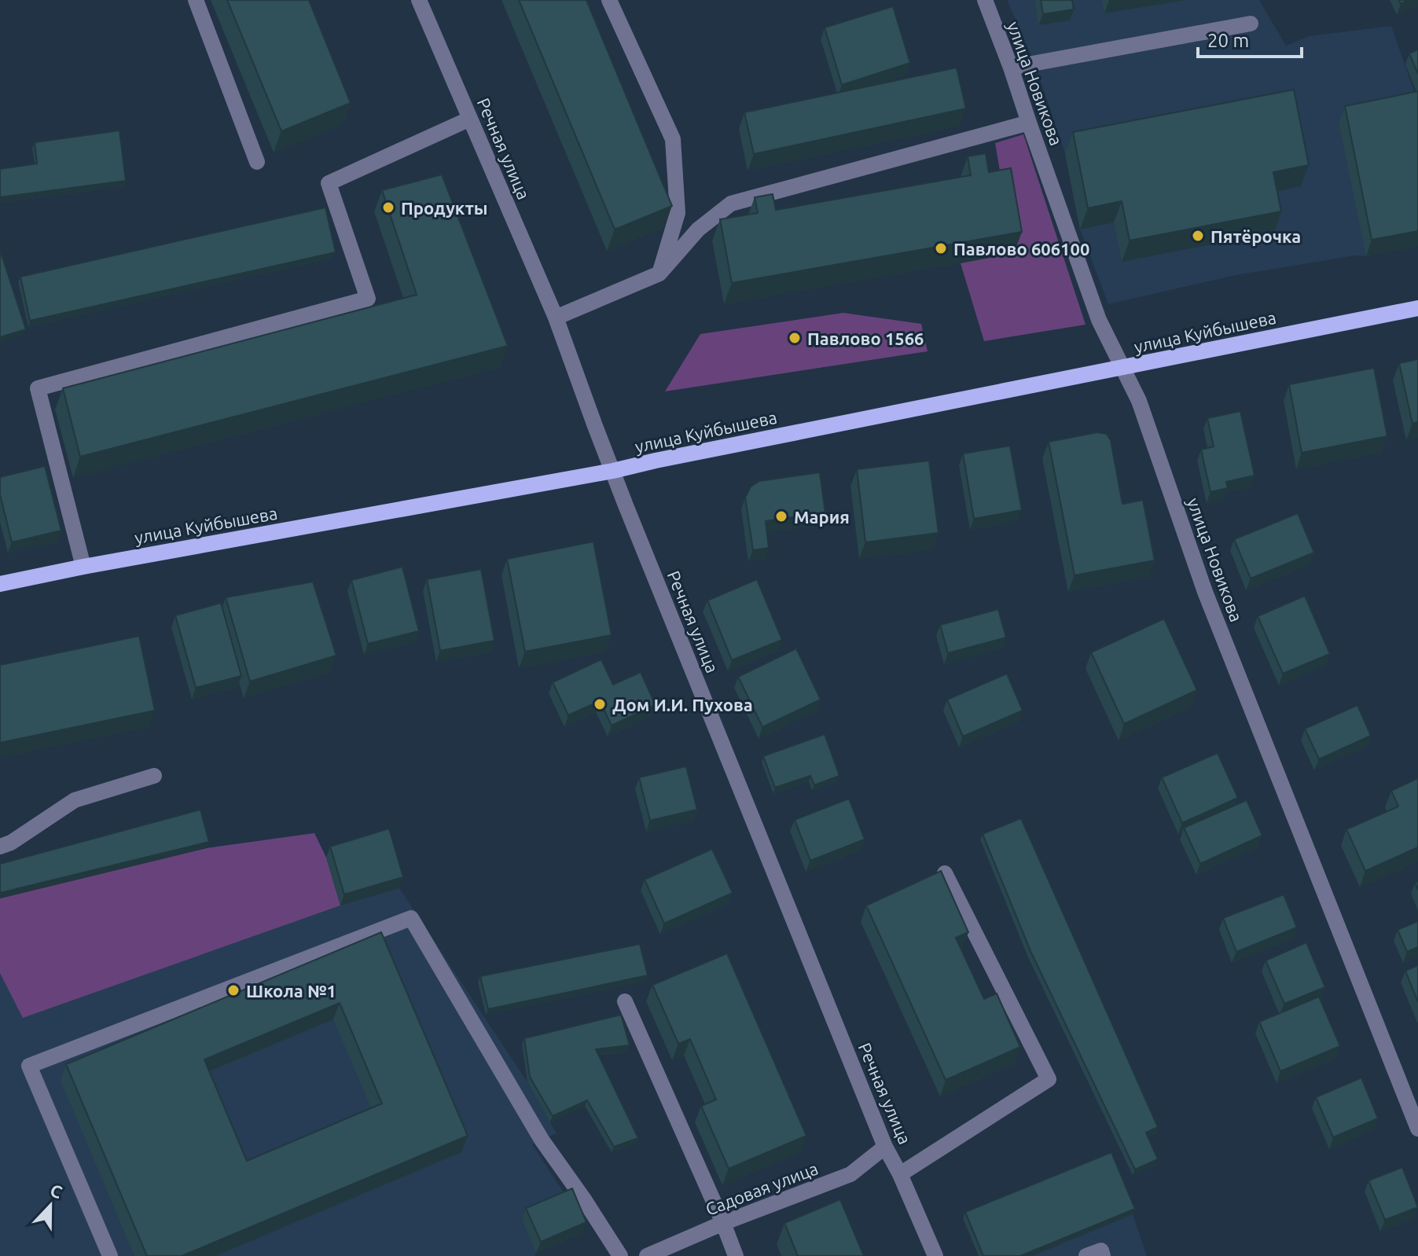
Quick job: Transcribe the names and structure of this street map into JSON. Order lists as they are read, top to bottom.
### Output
{
  "streets": {
    "main road": ["улица Куйбышева"],
    "street": ["улица Новикова", "Речная улица", "Садовая улица"]
  },
  "crossings": [
    ["улица Новикова", "улица Куйбышева"],
    ["Речная улица", "улица Куйбышева"],
    ["Речная улица", "Садовая улица"]
  ],
  "places": [
    "Продукты",
    "Пятёрочка",
    "Павлово 606100",
    "Павлово 1566",
    "Мария",
    "Дом И.И. Пухова",
    "Школа №1"
  ],
  "scale_bar": "20 m",
  "north": "top"
}
